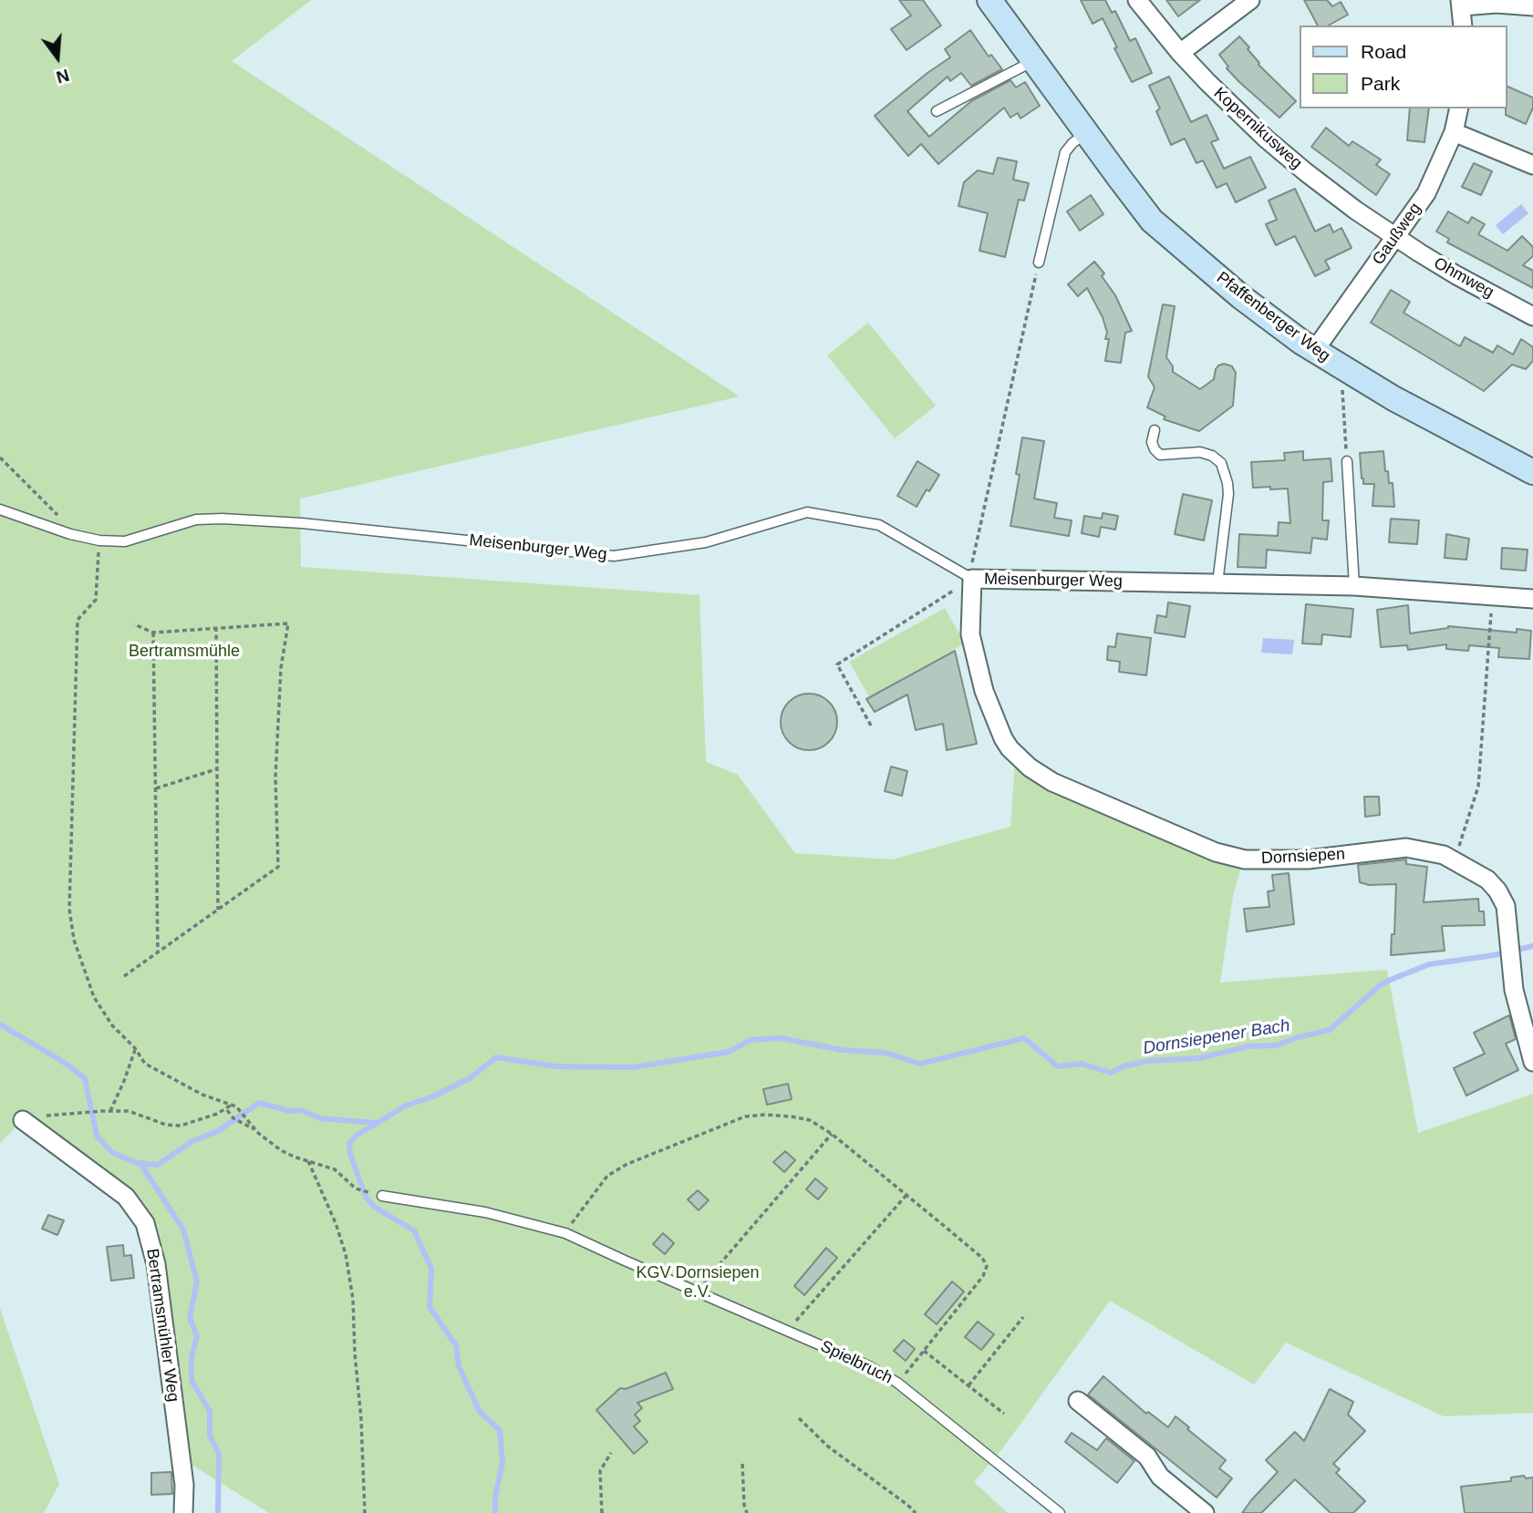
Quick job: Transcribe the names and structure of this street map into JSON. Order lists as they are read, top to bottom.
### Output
{
  "streets": {
    "main road": ["Pfaffenberger Weg"],
    "street": [
      "Kopernikusweg",
      "Gaußweg",
      "Ohmweg",
      "Meisenburger Weg",
      "Dornsiepen",
      "Bertramsmühler Weg"
    ],
    "lane": ["Spielbruch"]
  },
  "crossings": [
    ["Kopernikusweg", "Gaußweg"],
    ["Kopernikusweg", "Ohmweg"],
    ["Gaußweg", "Ohmweg"],
    ["Gaußweg", "Pfaffenberger Weg"],
    ["Meisenburger Weg", "Dornsiepen"]
  ],
  "water": ["Dornsiepener Bach"],
  "parks": ["Bertramsmühle", "KGV Dornsiepen e.V."],
  "legend": ["Road", "Park"],
  "north": "bottom"
}
